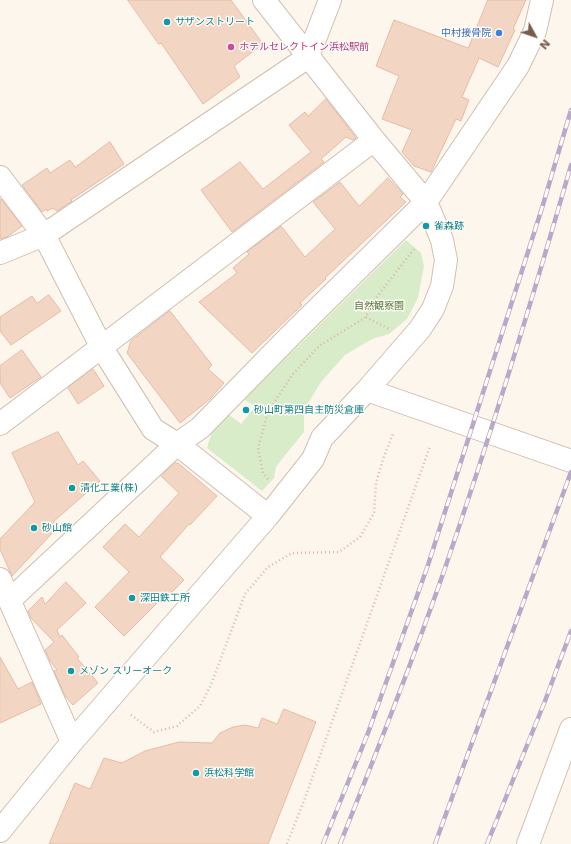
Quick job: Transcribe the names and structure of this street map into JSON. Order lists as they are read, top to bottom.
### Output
{
  "parks": ["自然観察園"],
  "places": [
    "サザンストリート",
    "中村接骨院",
    "ホテルセレクトイン浜松駅前",
    "雀森跡",
    "砂山町第四自主防災倉庫",
    "清化工業(株)",
    "砂山館",
    "深田鉄工所",
    "メゾン スリーオーク",
    "浜松科学館"
  ],
  "north": "bottom right"
}
